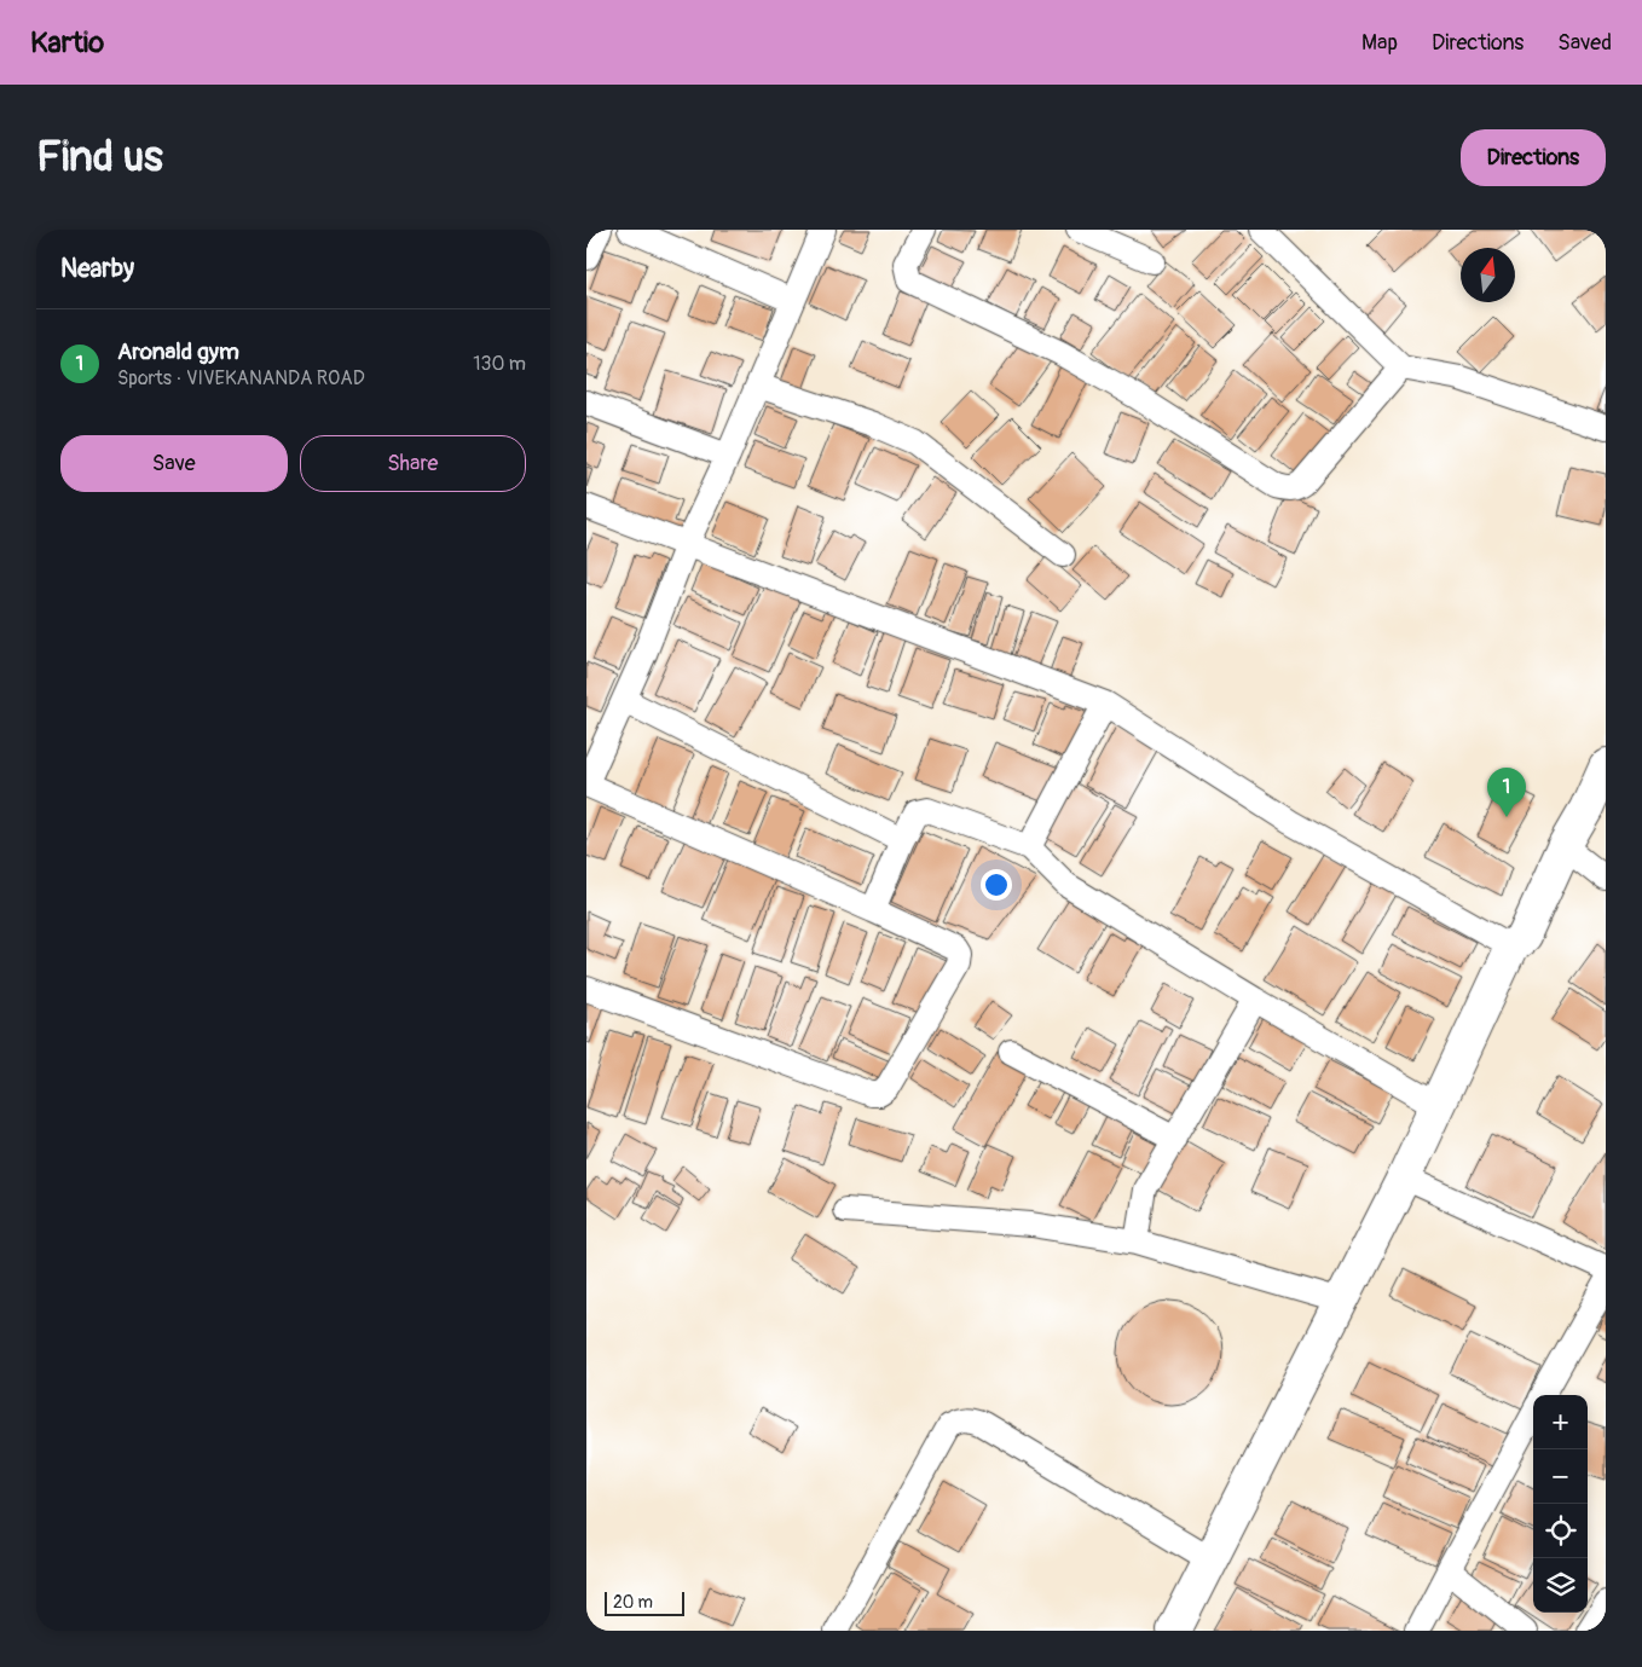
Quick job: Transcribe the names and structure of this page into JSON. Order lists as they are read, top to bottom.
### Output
{
  "scale_bar": "20 m",
  "north": "top",
  "page": {
    "header": "Kartio",
    "nav": ["Map", "Directions", "Saved"],
    "buttons": [
      "Directions",
      ["Save", "Share"]
    ],
    "title": "Find us",
    "heading": "Nearby",
    "list": [
      {
        "mark": "1",
        "name": "Aronald gym",
        "note": "Sports · VIVEKANANDA ROAD",
        "value": "130 m"
      }
    ],
    "pins": "1",
    "map_buttons": ["+", "−"],
    "scale": "20 m"
  }
}
